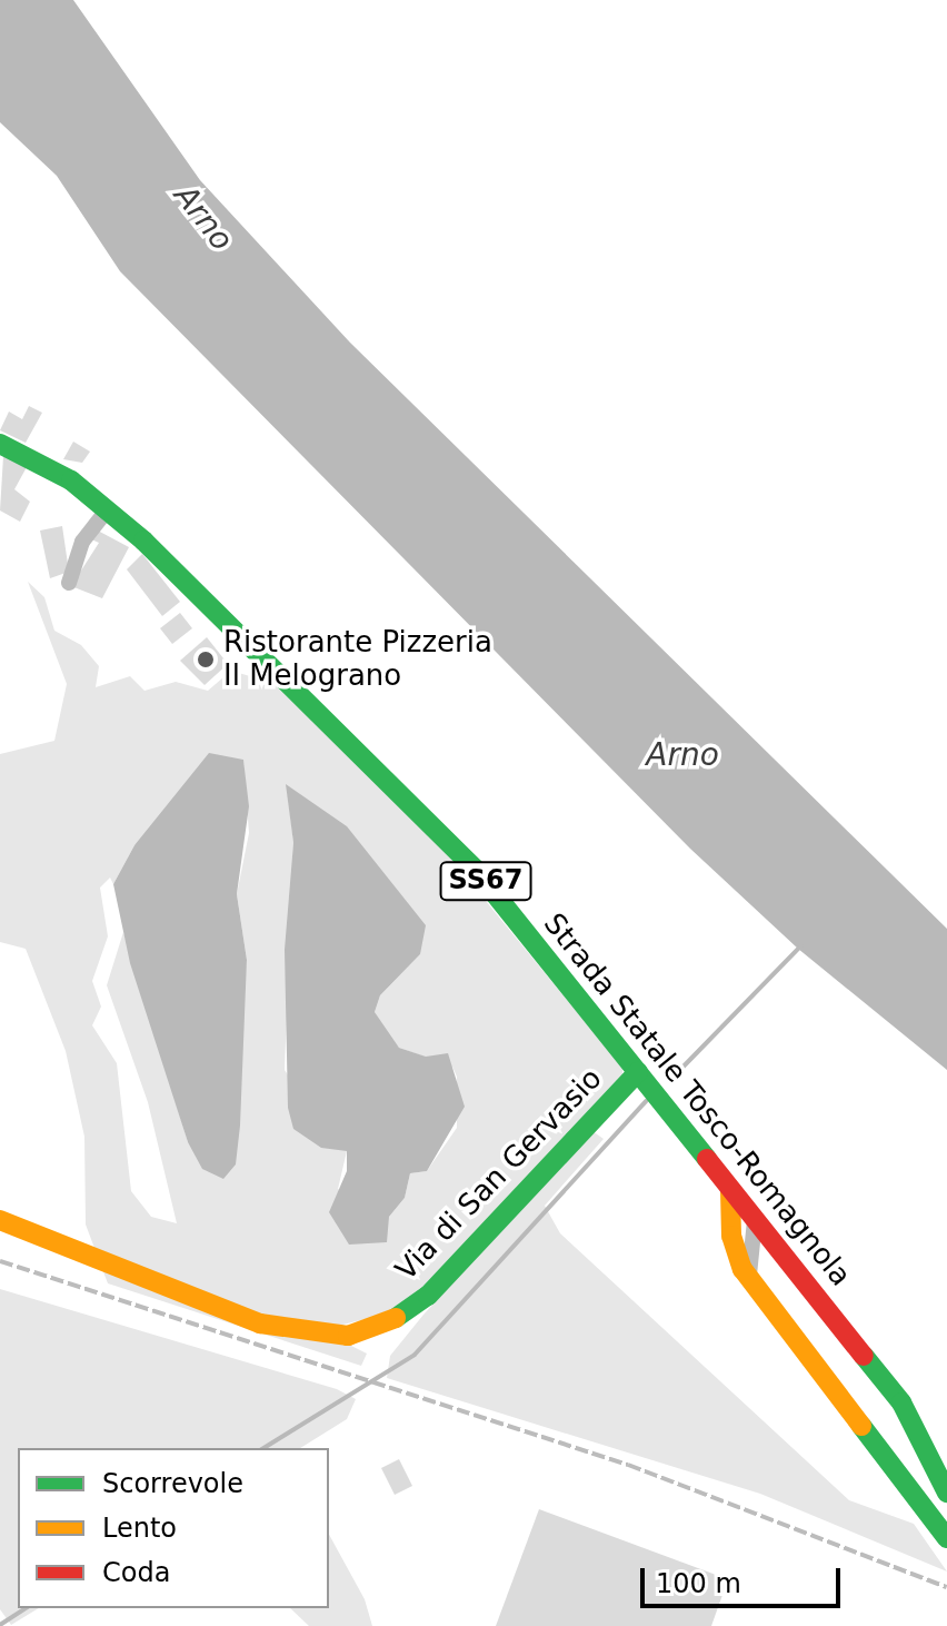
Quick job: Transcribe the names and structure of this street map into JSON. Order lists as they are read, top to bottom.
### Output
{
  "streets": {
    "main road": ["SS67", "Strada Statale Tosco-Romagnola", "Via di San Gervasio"]
  },
  "crossings": [
    ["Strada Statale Tosco-Romagnola", "Via di San Gervasio"]
  ],
  "water": ["Arno"],
  "places": ["Ristorante Pizzeria Il Melograno"],
  "legend": ["Scorrevole", "Lento", "Coda"],
  "scale_bar": "100 m"
}
